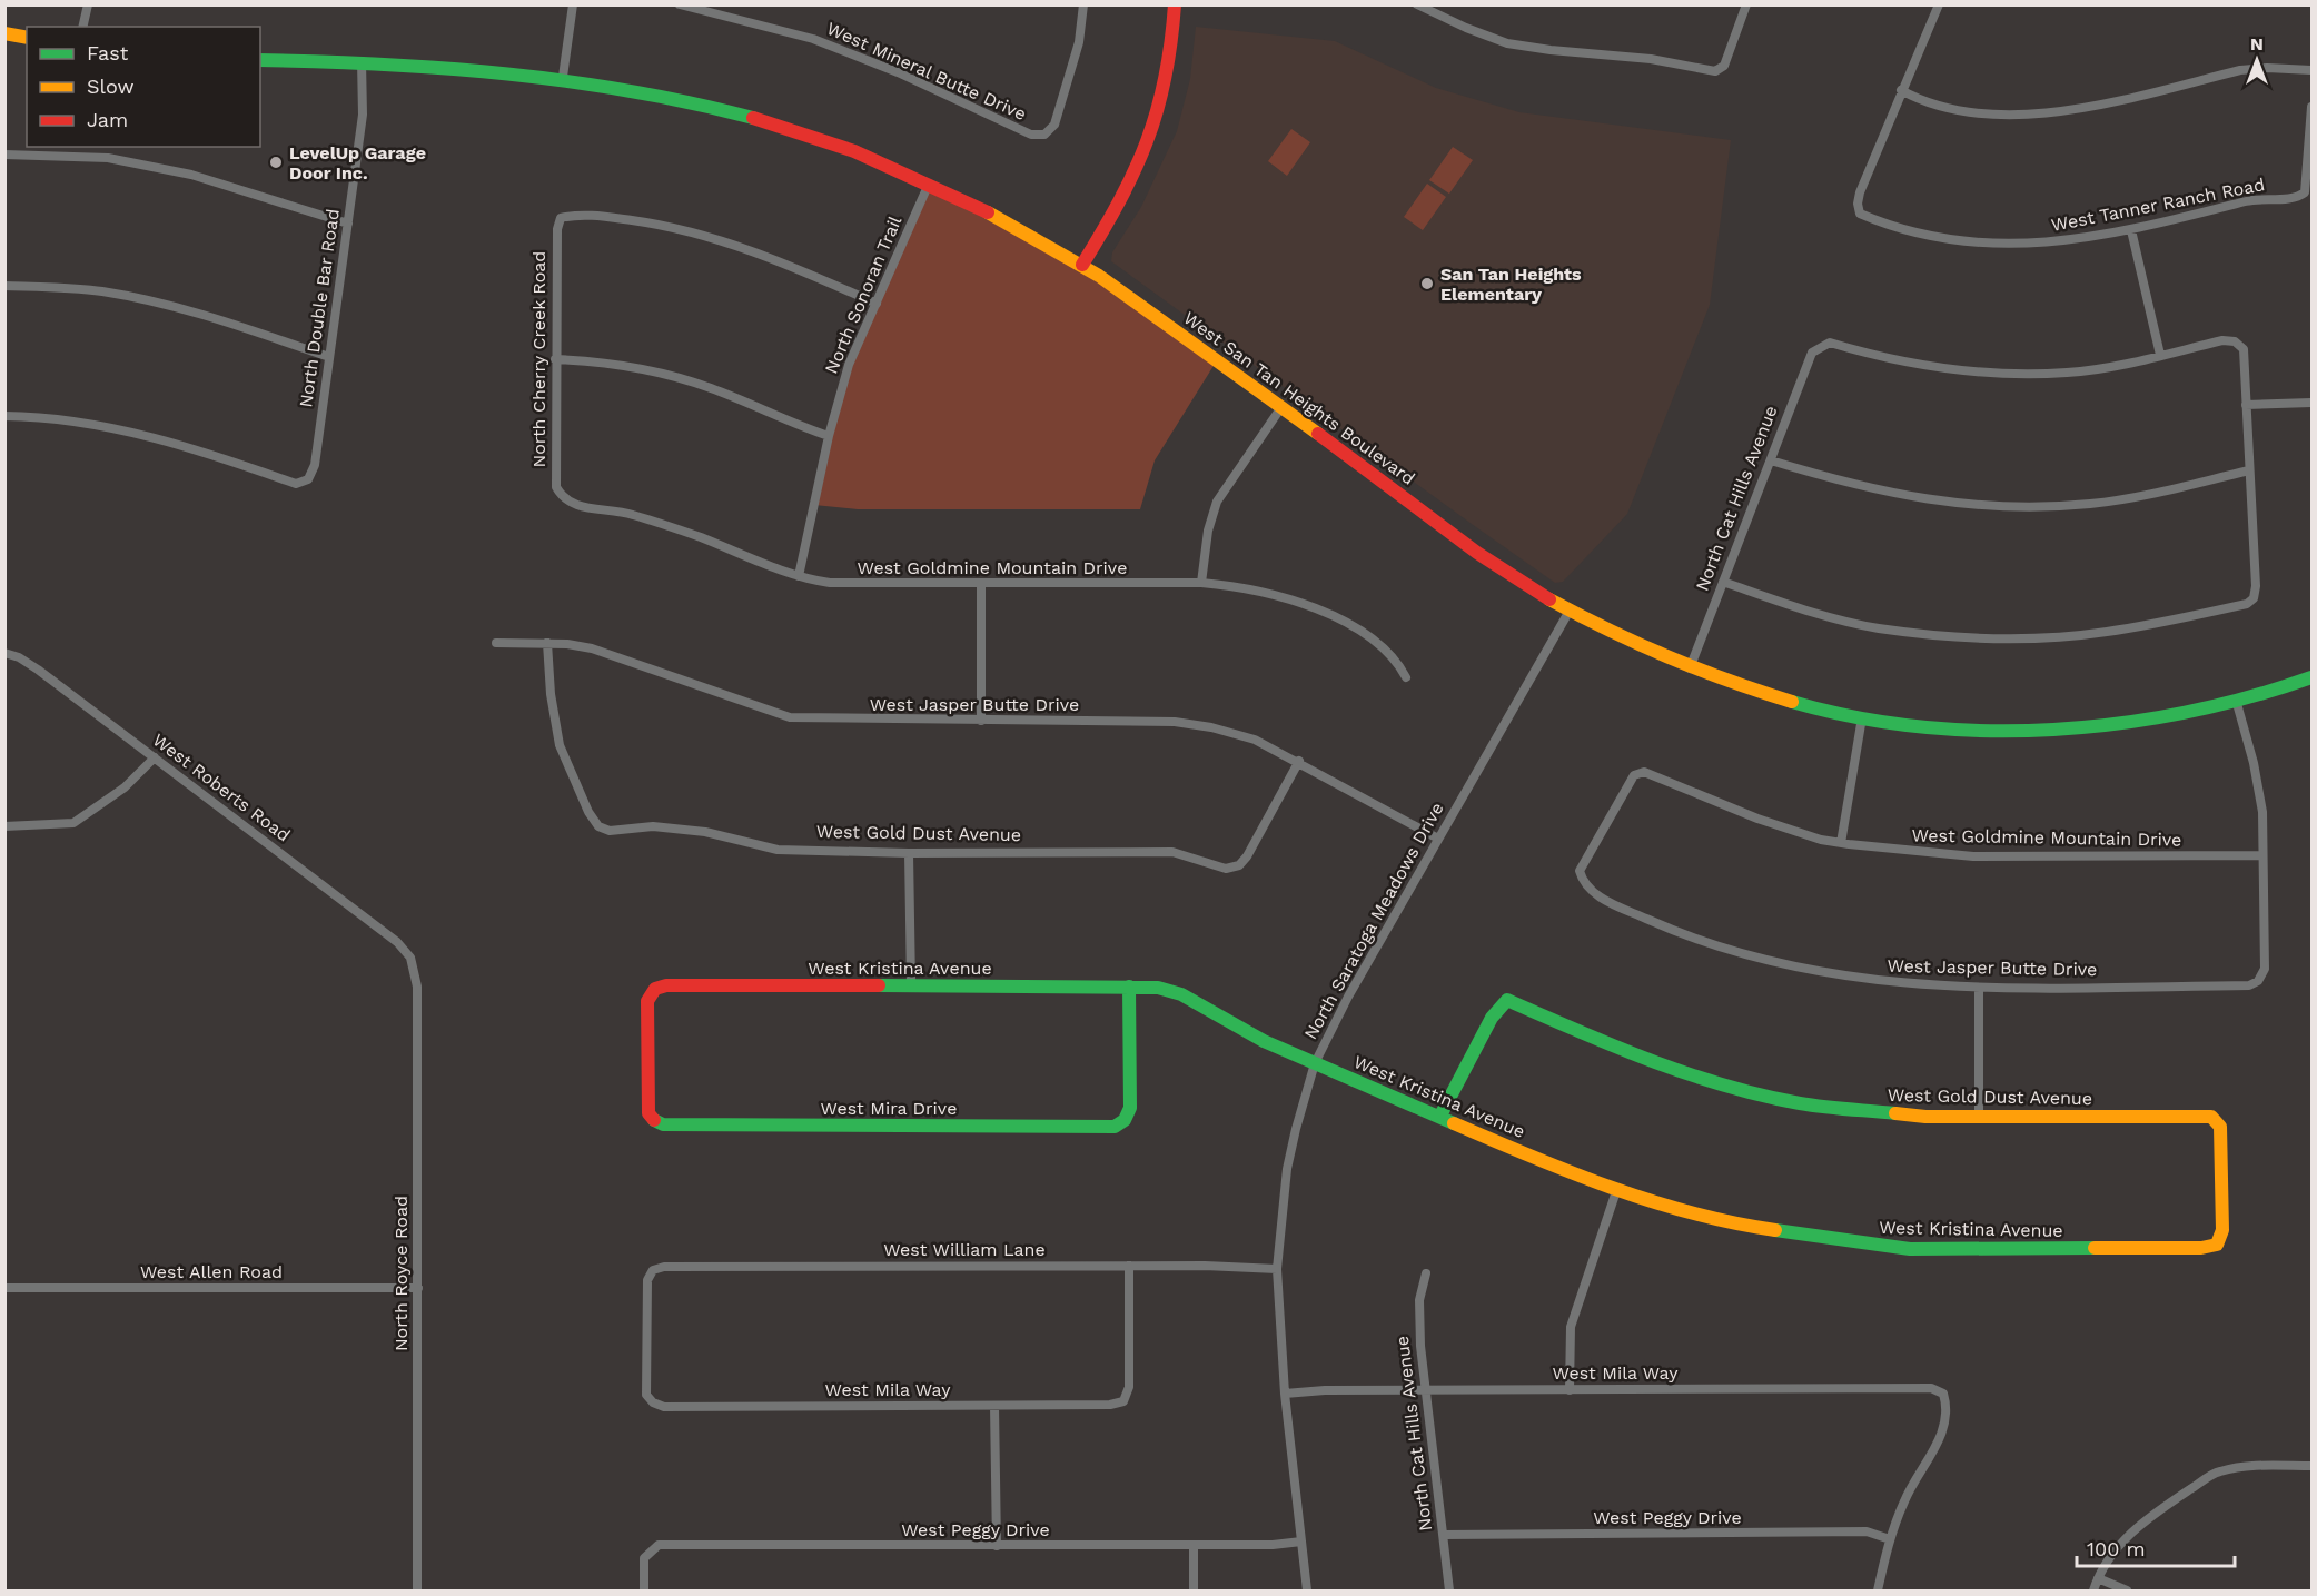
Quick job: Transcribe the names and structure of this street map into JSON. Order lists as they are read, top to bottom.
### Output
{
  "streets": {
    "street": [
      "West Mineral Butte Drive",
      "West Tanner Ranch Road",
      "North Sonoran Trail",
      "North Double Bar Road",
      "North Cherry Creek Road",
      "West San Tan Heights Boulevard",
      "North Cat Hills Avenue",
      "West Goldmine Mountain Drive",
      "West Jasper Butte Drive",
      "West Roberts Road",
      "West Gold Dust Avenue",
      "North Saratoga Meadows Drive",
      "West Kristina Avenue",
      "West Mira Drive",
      "West William Lane",
      "West Allen Road",
      "North Royce Road",
      "West Mila Way",
      "West Peggy Drive"
    ]
  },
  "crossings": [
    ["North Sonoran Trail", "North Cherry Creek Road"],
    ["North Sonoran Trail", "West San Tan Heights Boulevard"],
    ["North Sonoran Trail", "West Goldmine Mountain Drive"],
    ["North Double Bar Road", "West San Tan Heights Boulevard"],
    ["North Cherry Creek Road", "West Goldmine Mountain Drive"],
    ["West San Tan Heights Boulevard", "North Cat Hills Avenue"],
    ["West San Tan Heights Boulevard", "North Saratoga Meadows Drive"],
    ["North Cat Hills Avenue", "West Mila Way"],
    ["North Cat Hills Avenue", "West Peggy Drive"],
    ["West Goldmine Mountain Drive", "West Jasper Butte Drive"],
    ["West Jasper Butte Drive", "West Gold Dust Avenue"],
    ["West Jasper Butte Drive", "North Saratoga Meadows Drive"],
    ["West Roberts Road", "North Royce Road"],
    ["West Gold Dust Avenue", "West Kristina Avenue"],
    ["North Saratoga Meadows Drive", "West Kristina Avenue"],
    ["North Saratoga Meadows Drive", "West William Lane"],
    ["North Saratoga Meadows Drive", "West Mila Way"],
    ["North Saratoga Meadows Drive", "West Peggy Drive"],
    ["West Kristina Avenue", "West Mira Drive"],
    ["West William Lane", "West Mila Way"],
    ["West Allen Road", "North Royce Road"],
    ["West Mila Way", "West Peggy Drive"]
  ],
  "places": ["LevelUp Garage Door Inc.", "San Tan Heights Elementary"],
  "legend": ["Fast", "Slow", "Jam"],
  "scale_bar": "100 m",
  "north": "top"
}
